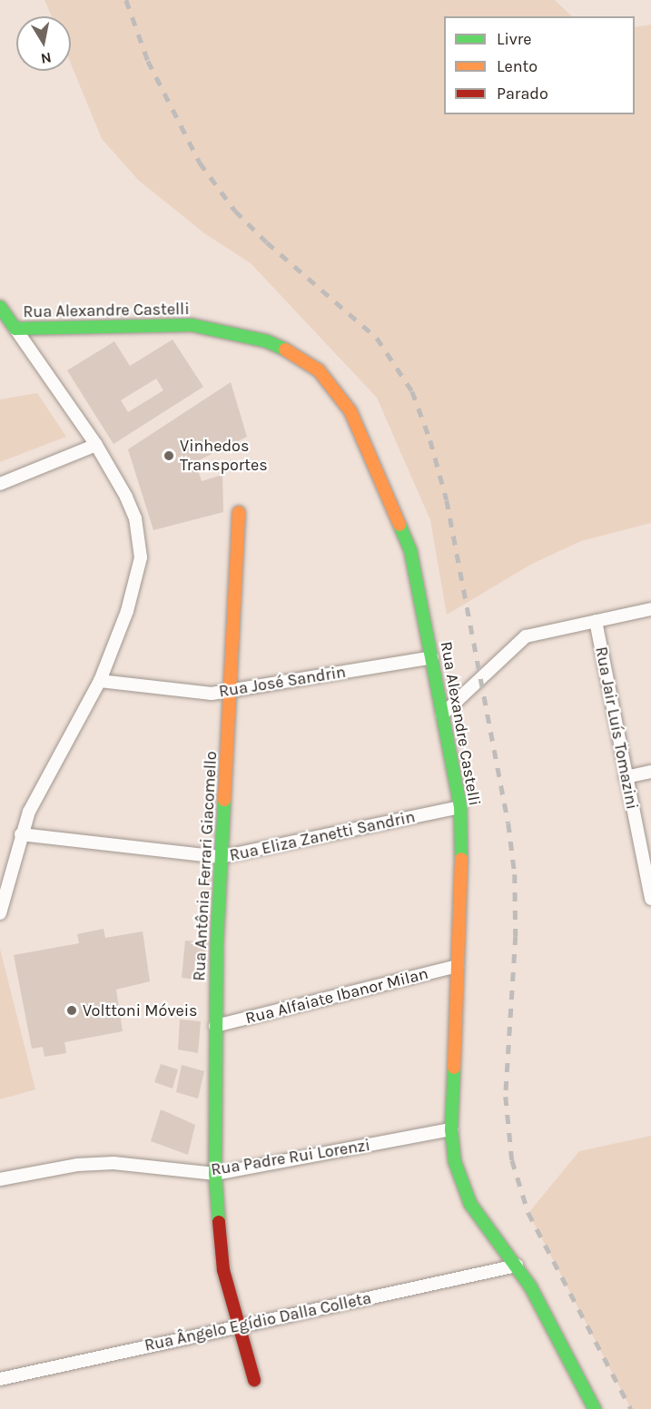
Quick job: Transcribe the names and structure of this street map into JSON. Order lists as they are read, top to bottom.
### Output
{
  "streets": {
    "street": [
      "Rua Alexandre Castelli",
      "Rua José Sandrin",
      "Rua Jair Luís Tomazini",
      "Rua Eliza Zanetti Sandrin",
      "Rua Antônia Ferrari Giacomello",
      "Rua Alfaiate Ibanor Milan",
      "Rua Padre Rui Lorenzi",
      "Rua Ângelo Egídio Dalla Colleta"
    ]
  },
  "crossings": [
    ["Rua Alexandre Castelli", "Rua José Sandrin"],
    ["Rua Alexandre Castelli", "Rua Eliza Zanetti Sandrin"],
    ["Rua Alexandre Castelli", "Rua Alfaiate Ibanor Milan"],
    ["Rua Alexandre Castelli", "Rua Padre Rui Lorenzi"],
    ["Rua Alexandre Castelli", "Rua Ângelo Egídio Dalla Colleta"],
    ["Rua José Sandrin", "Rua Antônia Ferrari Giacomello"],
    ["Rua Eliza Zanetti Sandrin", "Rua Antônia Ferrari Giacomello"],
    ["Rua Antônia Ferrari Giacomello", "Rua Alfaiate Ibanor Milan"],
    ["Rua Antônia Ferrari Giacomello", "Rua Padre Rui Lorenzi"],
    ["Rua Antônia Ferrari Giacomello", "Rua Ângelo Egídio Dalla Colleta"]
  ],
  "places": ["Vinhedos Transportes", "Volttoni Móveis"],
  "legend": ["Livre", "Lento", "Parado"],
  "north": "bottom"
}
